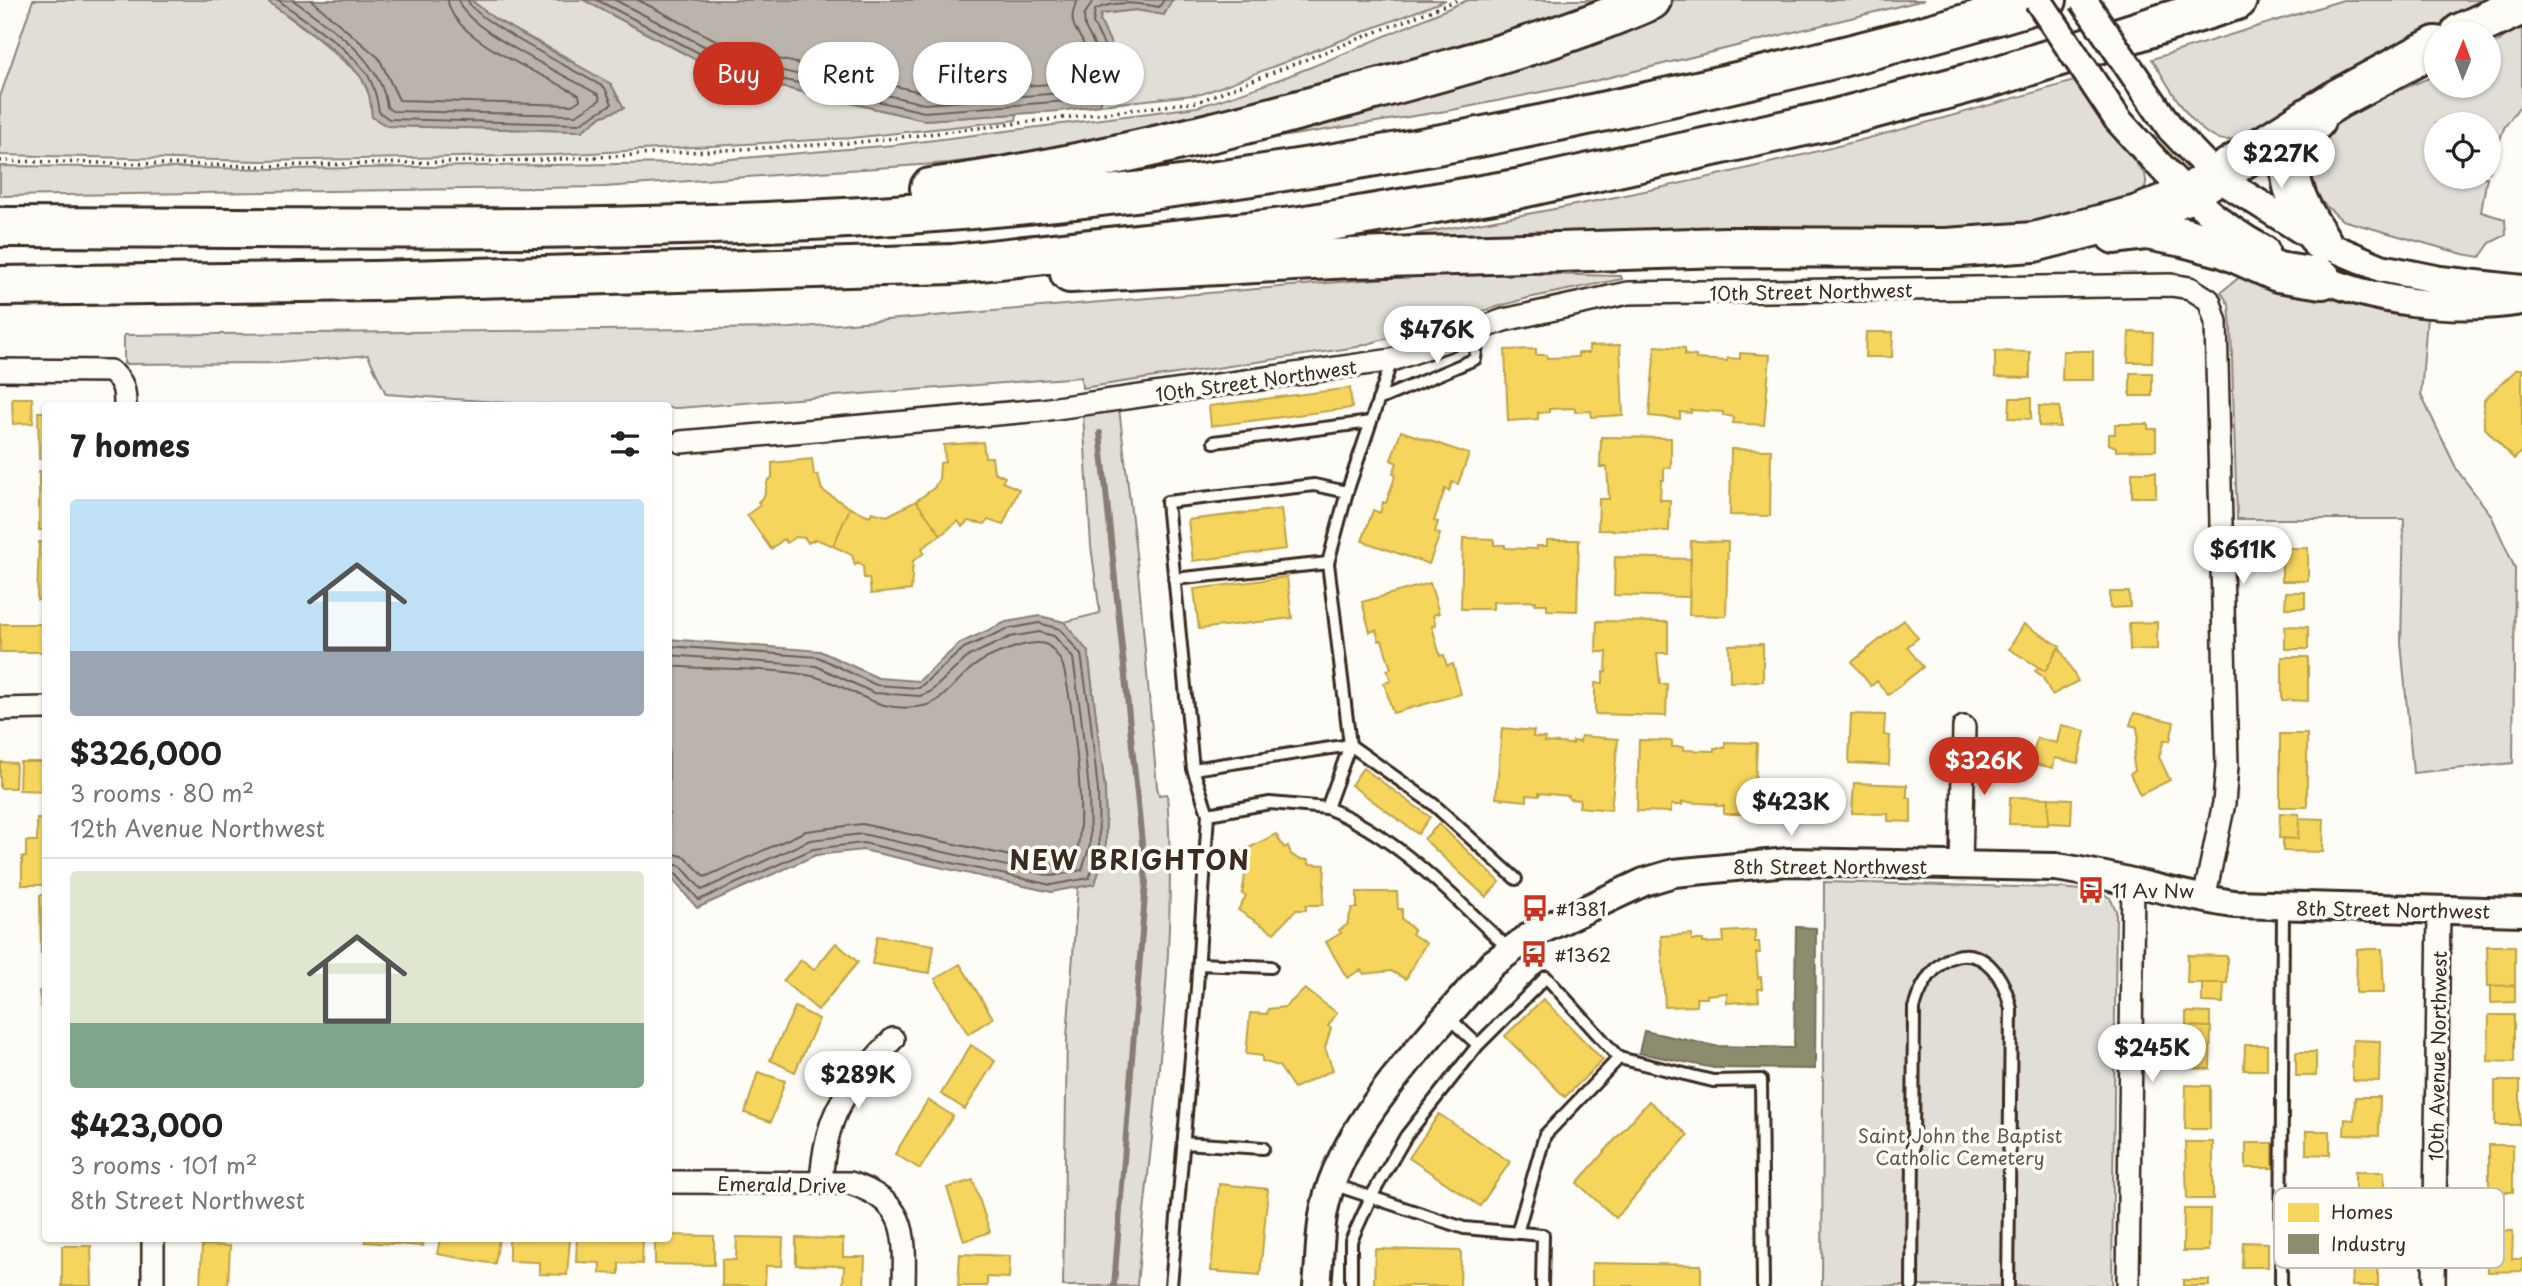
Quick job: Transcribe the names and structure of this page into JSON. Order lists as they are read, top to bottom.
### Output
{
  "streets": {
    "street": [
      "10th Street Northwest",
      "8th Street Northwest",
      "10th Avenue Northwest",
      "Emerald Drive"
    ]
  },
  "crossings": [
    ["10th Street Northwest", "8th Street Northwest"],
    ["8th Street Northwest", "10th Avenue Northwest"]
  ],
  "districts": ["NEW BRIGHTON"],
  "parks": ["Saint John the Baptist Catholic Cemetery"],
  "places": {
    "bus stop": ["11 Av Nw", "#1381", "#1362"]
  },
  "legend": ["Homes", "Industry"],
  "north": "top",
  "page": {
    "chip": [
      "Buy",
      "Rent",
      "Filters",
      "New"
    ],
    "price": [
      "$227K",
      "$476K",
      "$611K",
      "$326K",
      "$423K",
      "$245K",
      "$289K"
    ],
    "heading": "7 homes",
    "list": [
      {
        "name": "$326,000",
        "note": "3 rooms · 80 m² · 12th Avenue Northwest"
      },
      {
        "name": "$423,000",
        "note": "3 rooms · 101 m² · 8th Street Northwest"
      }
    ]
  }
}
